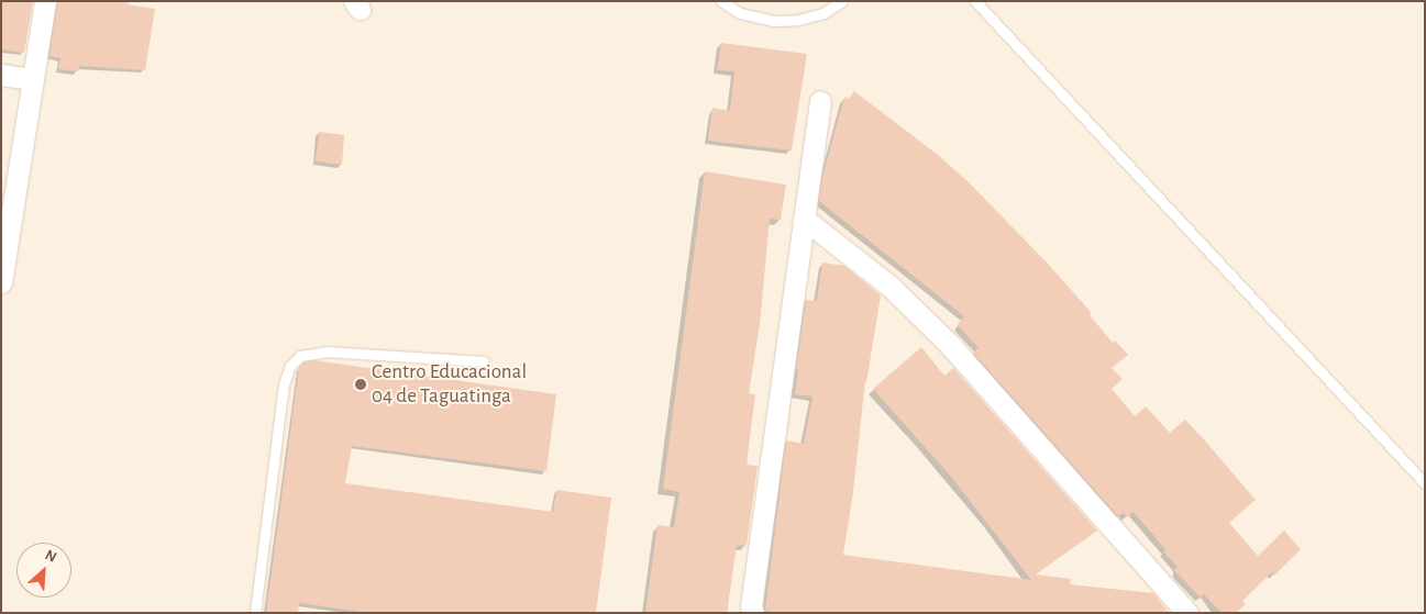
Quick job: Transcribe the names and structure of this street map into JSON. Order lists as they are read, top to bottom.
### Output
{
  "places": ["Centro Educacional 04 de Taguatinga"],
  "north": "top right"
}
